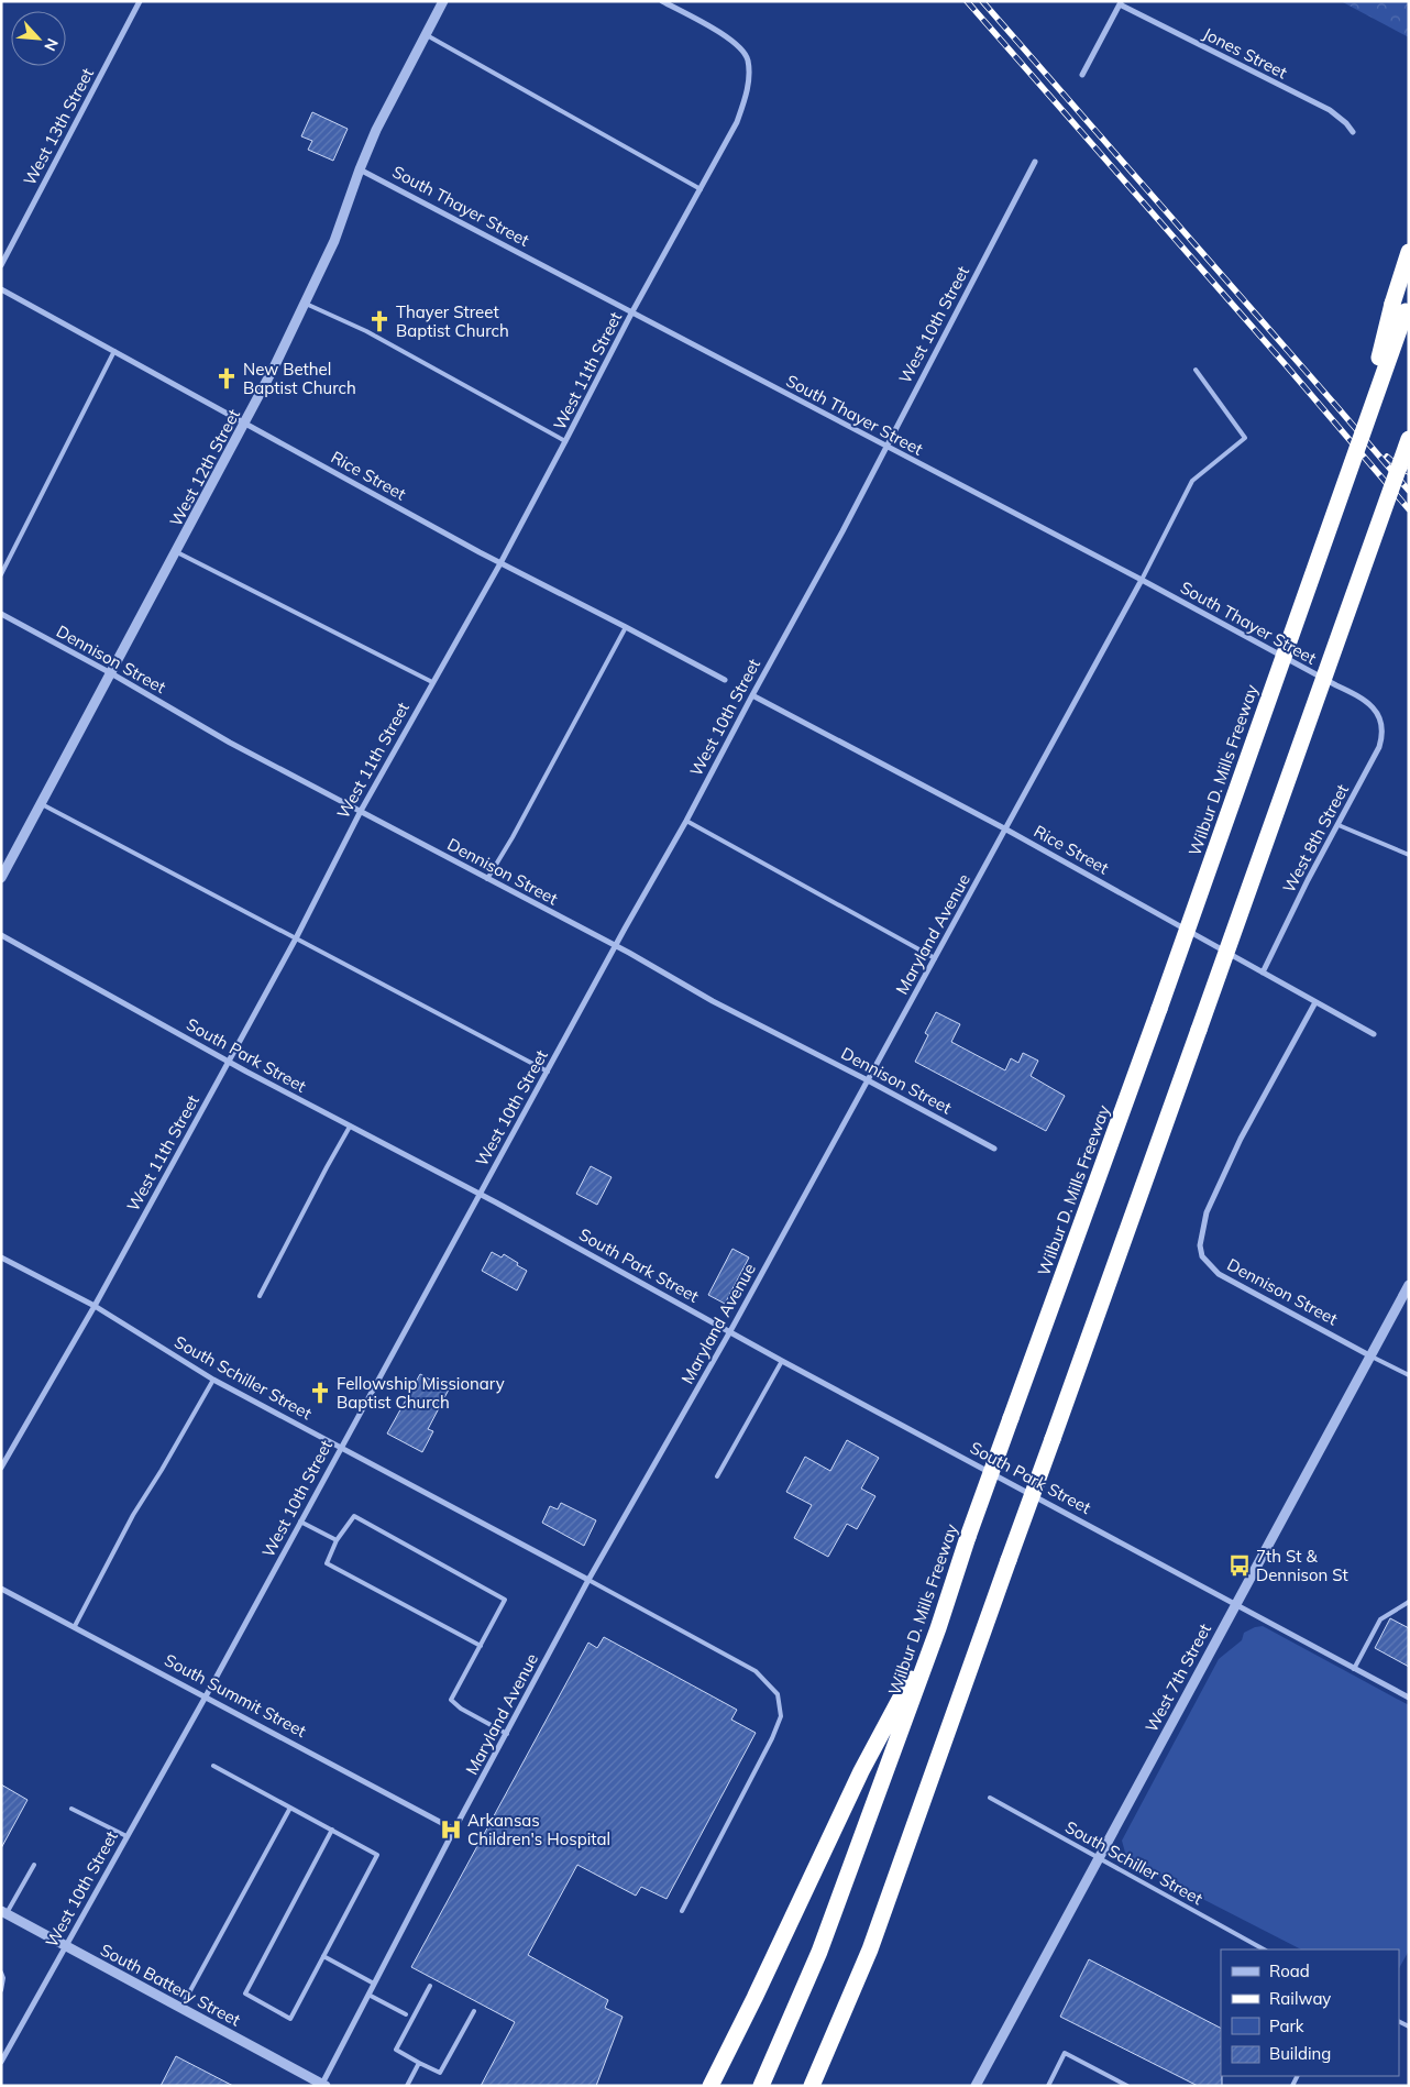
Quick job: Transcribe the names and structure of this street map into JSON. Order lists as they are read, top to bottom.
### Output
{
  "streets": {
    "highway": ["Wilbur D. Mills Freeway"],
    "street": [
      "Jones Street",
      "West 13th Street",
      "South Thayer Street",
      "West 10th Street",
      "West 11th Street",
      "West 12th Street",
      "Rice Street",
      "Dennison Street",
      "West 8th Street",
      "Maryland Avenue",
      "South Park Street",
      "South Schiller Street",
      "West 7th Street",
      "South Summit Street",
      "South Battery Street"
    ]
  },
  "crossings": [
    ["South Thayer Street", "West 10th Street"],
    ["South Thayer Street", "West 11th Street"],
    ["South Thayer Street", "West 12th Street"],
    ["South Thayer Street", "West 8th Street"],
    ["South Thayer Street", "Maryland Avenue"],
    ["West 10th Street", "Rice Street"],
    ["West 10th Street", "Dennison Street"],
    ["West 10th Street", "South Park Street"],
    ["West 10th Street", "South Schiller Street"],
    ["West 10th Street", "South Summit Street"],
    ["West 10th Street", "South Battery Street"],
    ["West 11th Street", "Rice Street"],
    ["West 11th Street", "Dennison Street"],
    ["West 11th Street", "South Park Street"],
    ["West 11th Street", "South Schiller Street"],
    ["West 12th Street", "Rice Street"],
    ["West 12th Street", "Dennison Street"],
    ["Rice Street", "Dennison Street"],
    ["Rice Street", "West 8th Street"],
    ["Rice Street", "Maryland Avenue"],
    ["Dennison Street", "Maryland Avenue"],
    ["Dennison Street", "West 7th Street"],
    ["Maryland Avenue", "South Park Street"],
    ["Maryland Avenue", "South Schiller Street"],
    ["Maryland Avenue", "South Summit Street"],
    ["Maryland Avenue", "South Battery Street"],
    ["South Park Street", "West 7th Street"],
    ["South Schiller Street", "West 7th Street"]
  ],
  "places": {
    "church": ["Thayer Street Baptist Church", "New Bethel Baptist Church", "Fellowship Missionary Baptist Church"],
    "bus stop": ["7th St & Dennison St"],
    "hospital": ["Arkansas Children's Hospital"]
  },
  "legend": [
    "Road",
    "Railway",
    "Park",
    "Building"
  ],
  "north": "bottom right"
}
